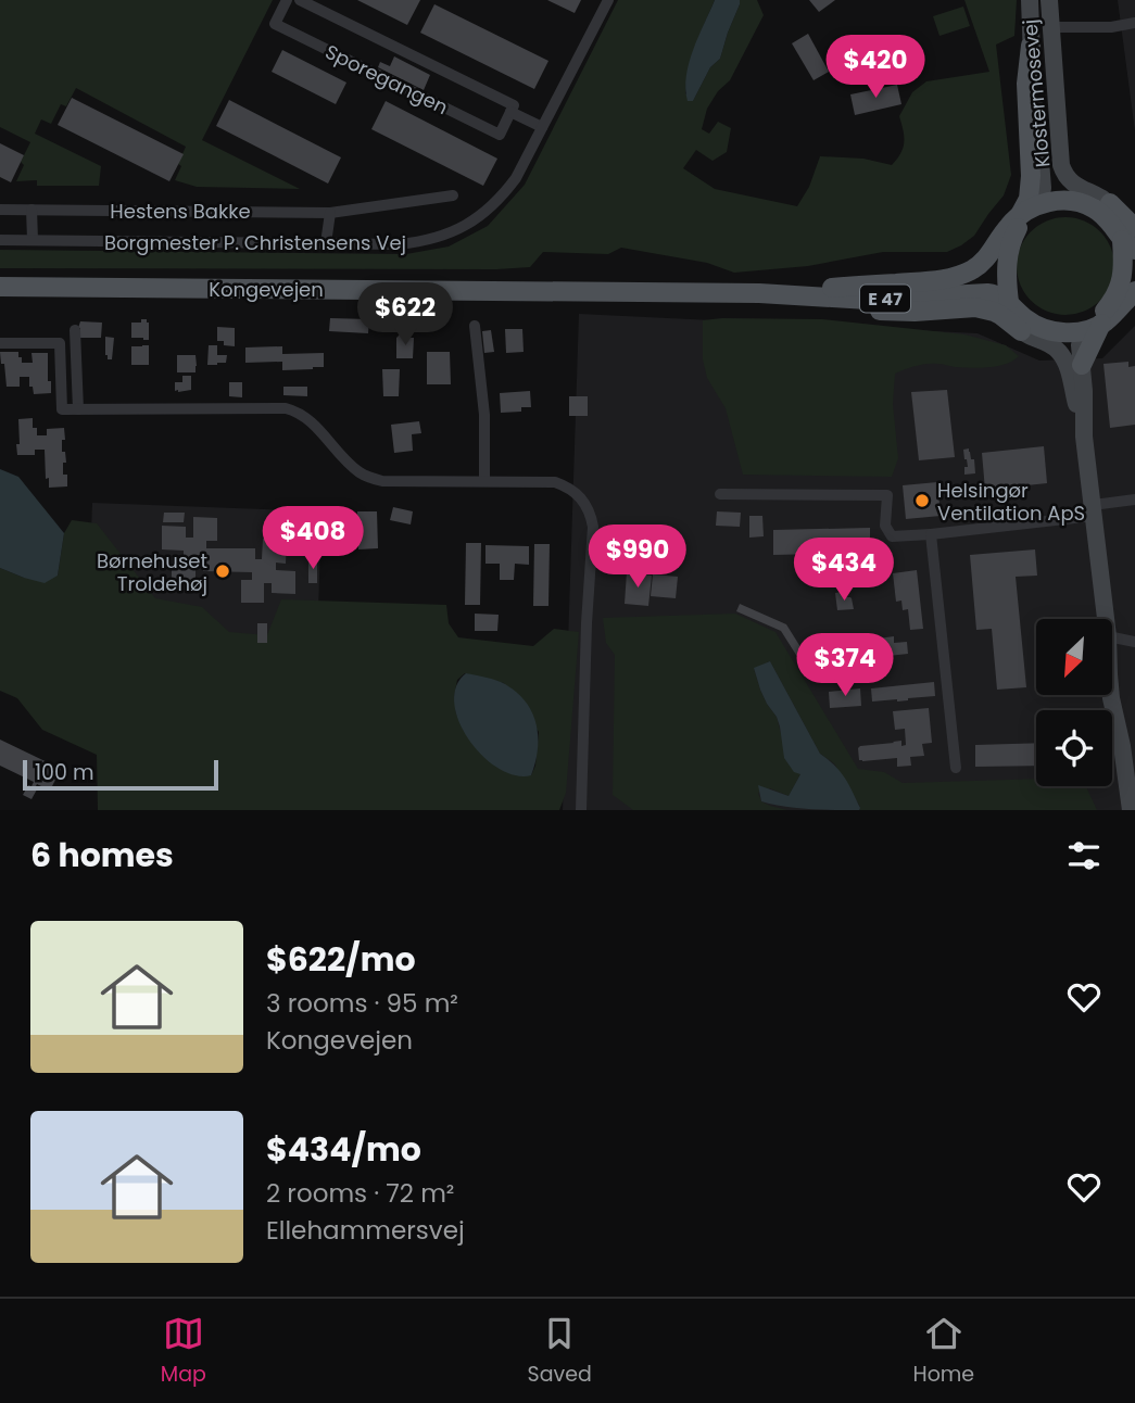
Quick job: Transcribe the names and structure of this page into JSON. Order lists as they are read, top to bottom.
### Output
{
  "streets": {
    "main road": ["Klostermosevej", "Kongevejen", "E 47"],
    "street": ["Sporegangen", "Hestens Bakke", "Borgmester P. Christensens Vej"]
  },
  "crossings": [
    ["Sporegangen", "Borgmester P. Christensens Vej"],
    ["Klostermosevej", "Kongevejen"],
    ["Klostermosevej", "E 47"],
    ["Kongevejen", "E 47"]
  ],
  "places": ["Helsingør Ventilation ApS", "Børnehuset Troldehøj"],
  "scale_bar": "100 m",
  "north": "bottom left",
  "page": {
    "price": [
      "$420",
      "$622",
      "$408",
      "$990",
      "$434",
      "$374"
    ],
    "scale": "100 m",
    "heading": "6 homes",
    "list": [
      {
        "name": "$622/mo",
        "note": "3 rooms · 95 m² · Kongevejen"
      },
      {
        "name": "$434/mo",
        "note": "2 rooms · 72 m² · Ellehammersvej"
      }
    ],
    "tabs": ["Map", "Saved", "Home"]
  }
}
